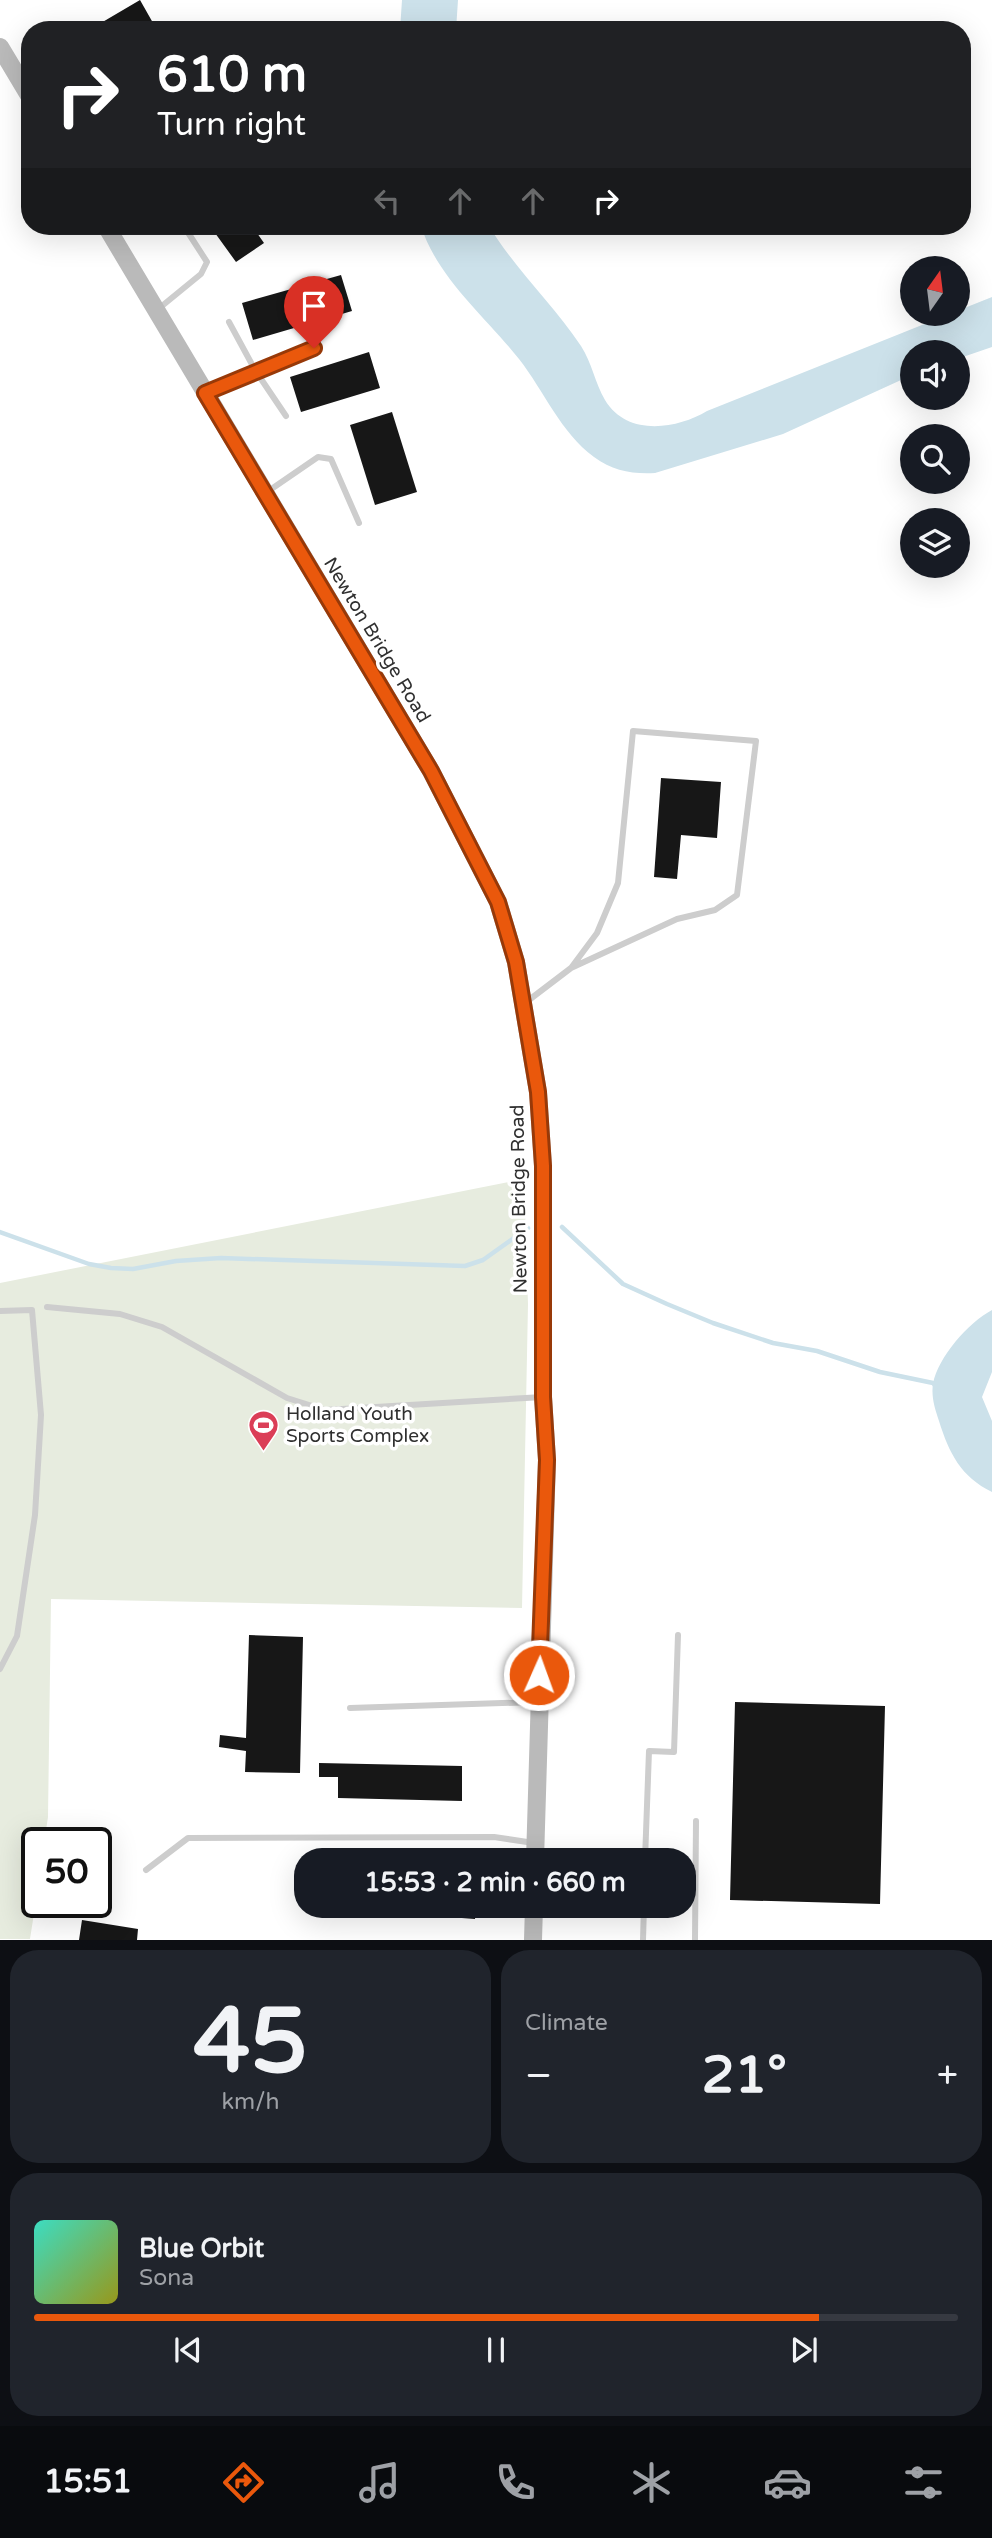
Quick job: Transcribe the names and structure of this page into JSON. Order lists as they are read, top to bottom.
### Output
{
  "streets": {
    "main road": ["Newton Bridge Road"]
  },
  "places": {
    "sports": ["Holland Youth Sports Complex"]
  },
  "north": "top",
  "page": {
    "turn": ["610 m", "Turn right"],
    "limit": "50",
    "trip": "15:53 · 2 min · 660 m",
    "tile": [
      ["45", "km/h"],
      "Climate"
    ],
    "heat": ["−", "21°", "+"],
    "song": ["Blue Orbit", "Sona"],
    "tabs": "15:51"
  }
}
